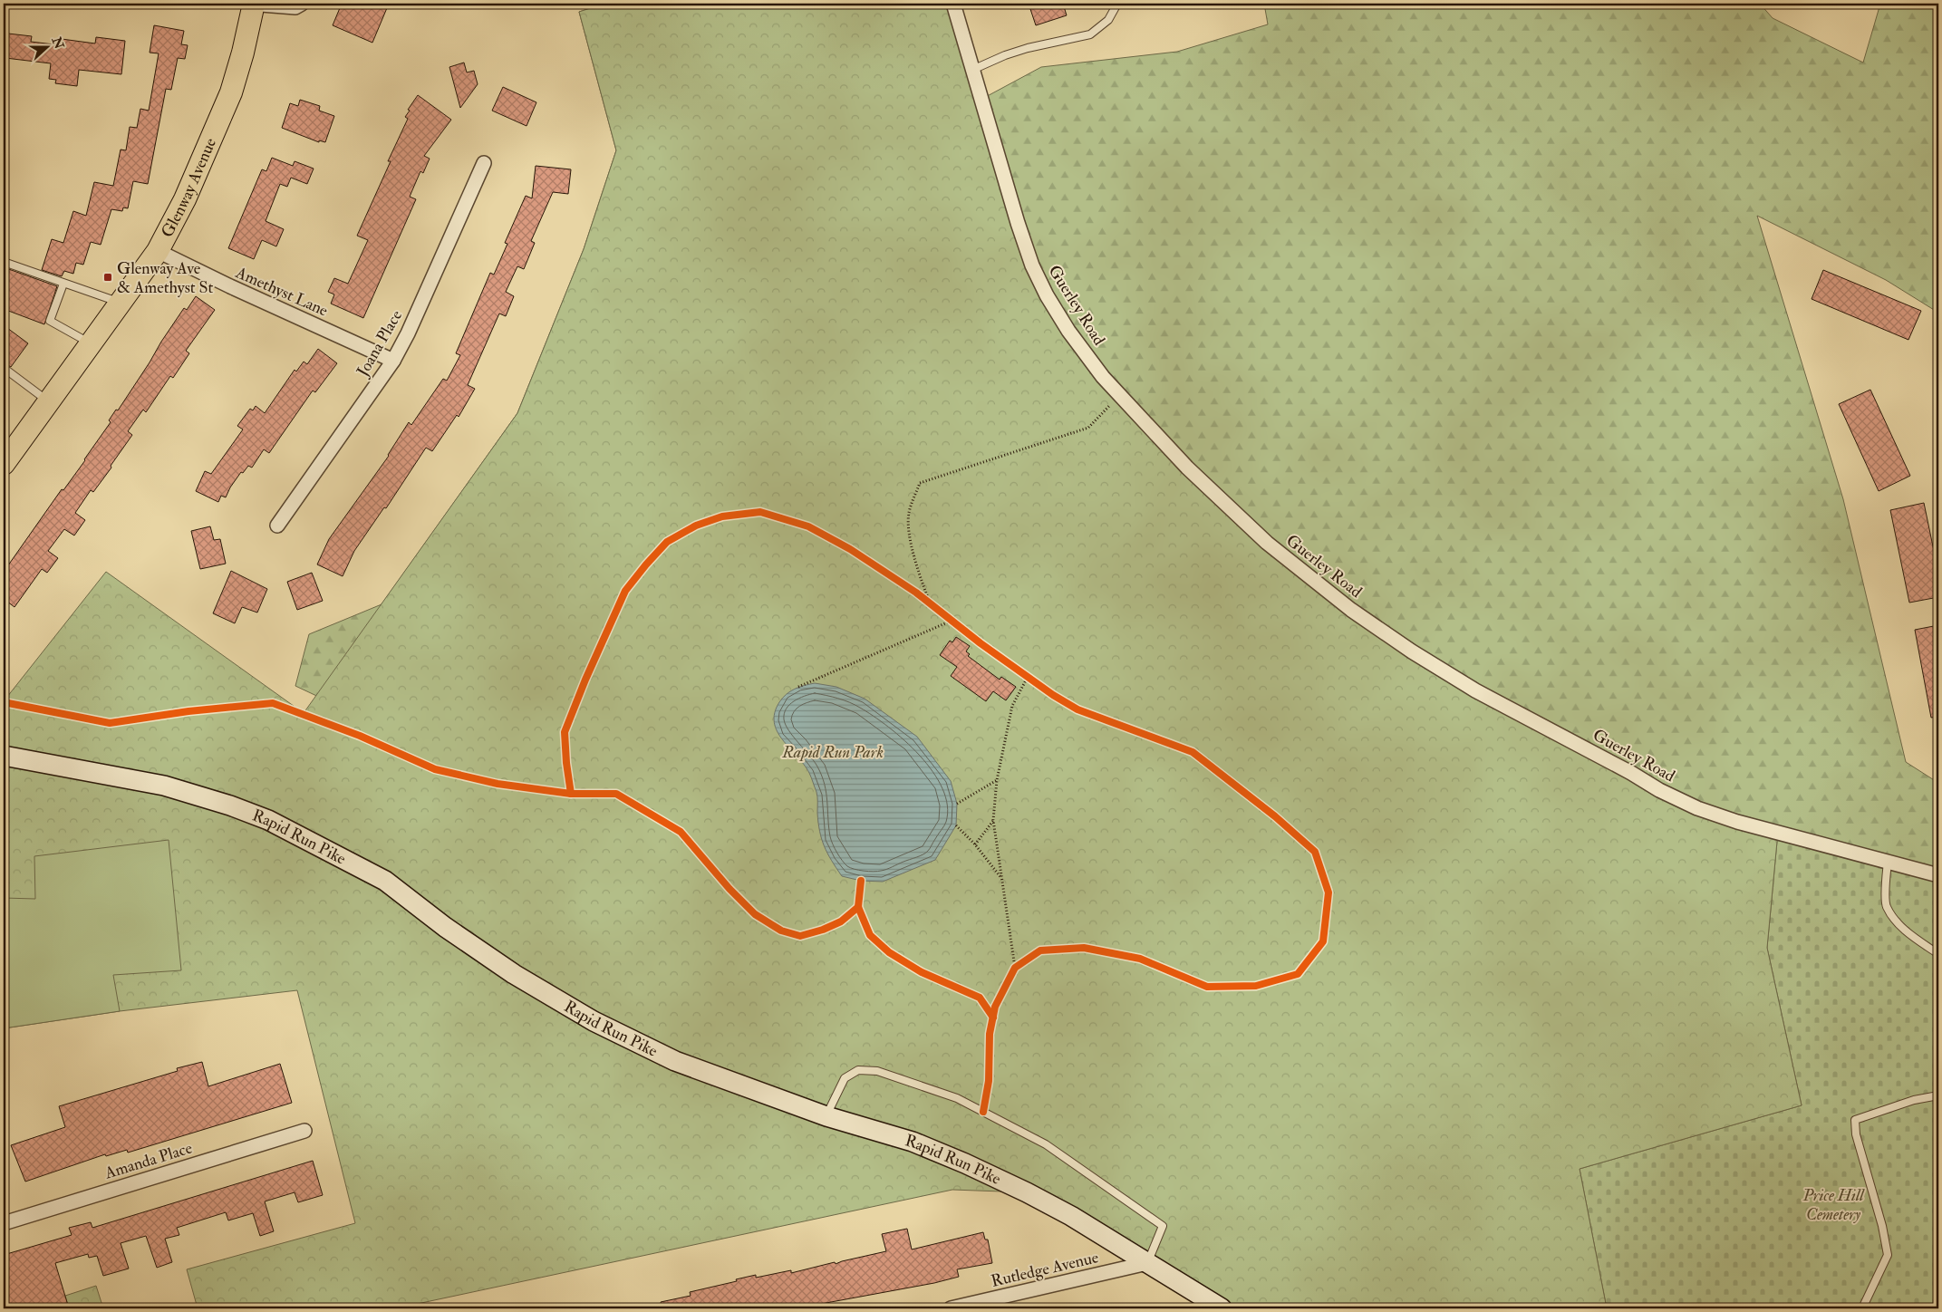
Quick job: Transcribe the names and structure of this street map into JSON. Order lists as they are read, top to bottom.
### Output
{
  "streets": {
    "main road": ["Glenway Avenue"],
    "street": [
      "Amethyst Lane",
      "Guerley Road",
      "Joana Place",
      "Rapid Run Pike",
      "Amanda Place",
      "Rutledge Avenue"
    ]
  },
  "crossings": [
    ["Glenway Avenue", "Amethyst Lane"],
    ["Amethyst Lane", "Joana Place"],
    ["Rapid Run Pike", "Rutledge Avenue"]
  ],
  "parks": ["Rapid Run Park", "Price Hill Cemetery"],
  "places": {
    "transit": ["Glenway Ave & Amethyst St"]
  },
  "north": "right"
}
